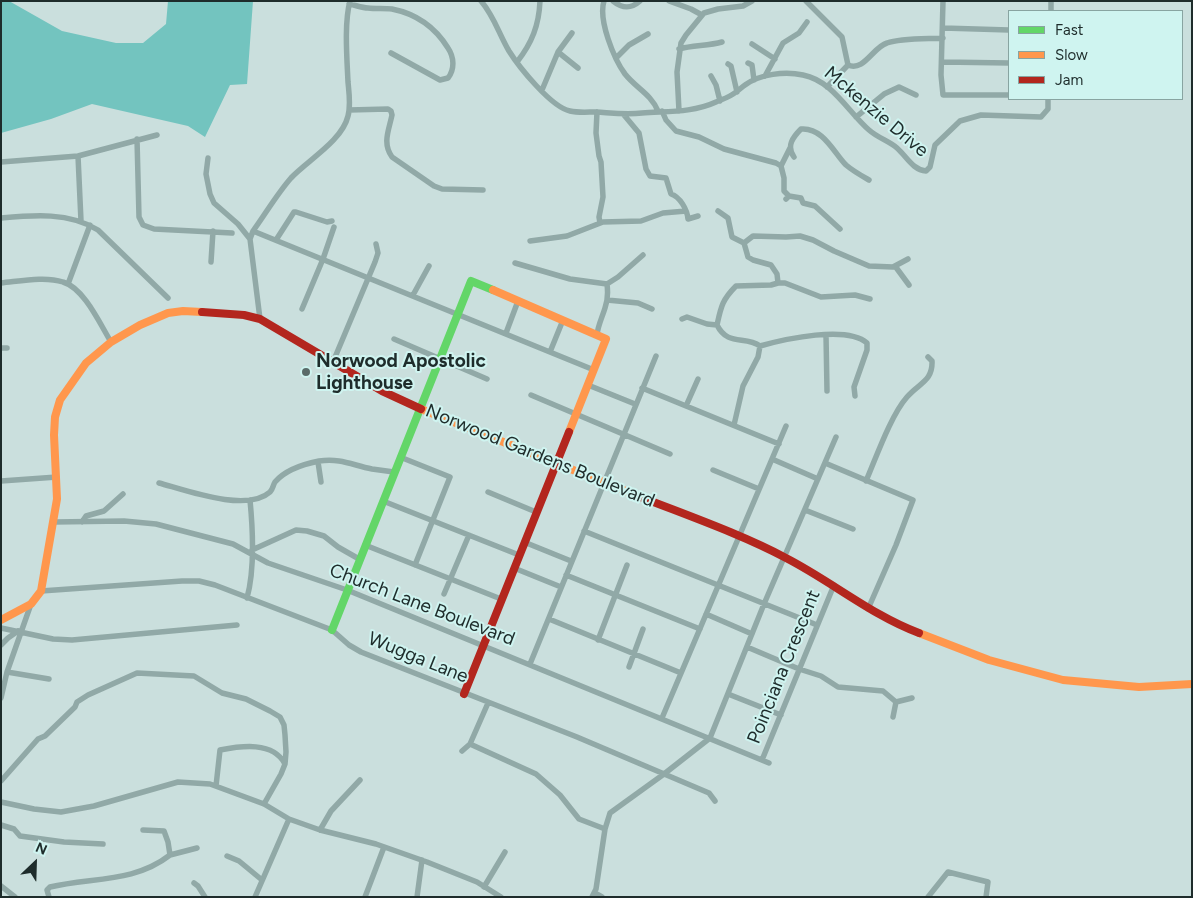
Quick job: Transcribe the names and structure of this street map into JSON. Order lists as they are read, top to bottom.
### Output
{
  "streets": {
    "street": [
      "Mckenzie Drive",
      "Norwood Gardens Boulevard",
      "Church Lane Boulevard",
      "Wugga Lane",
      "Poinciana Crescent"
    ]
  },
  "crossings": [
    ["Norwood Gardens Boulevard", "Church Lane Boulevard"],
    ["Norwood Gardens Boulevard", "Wugga Lane"],
    ["Norwood Gardens Boulevard", "Poinciana Crescent"],
    ["Church Lane Boulevard", "Poinciana Crescent"]
  ],
  "places": ["Norwood Apostolic Lighthouse"],
  "legend": ["Fast", "Slow", "Jam"],
  "north": "top right"
}
